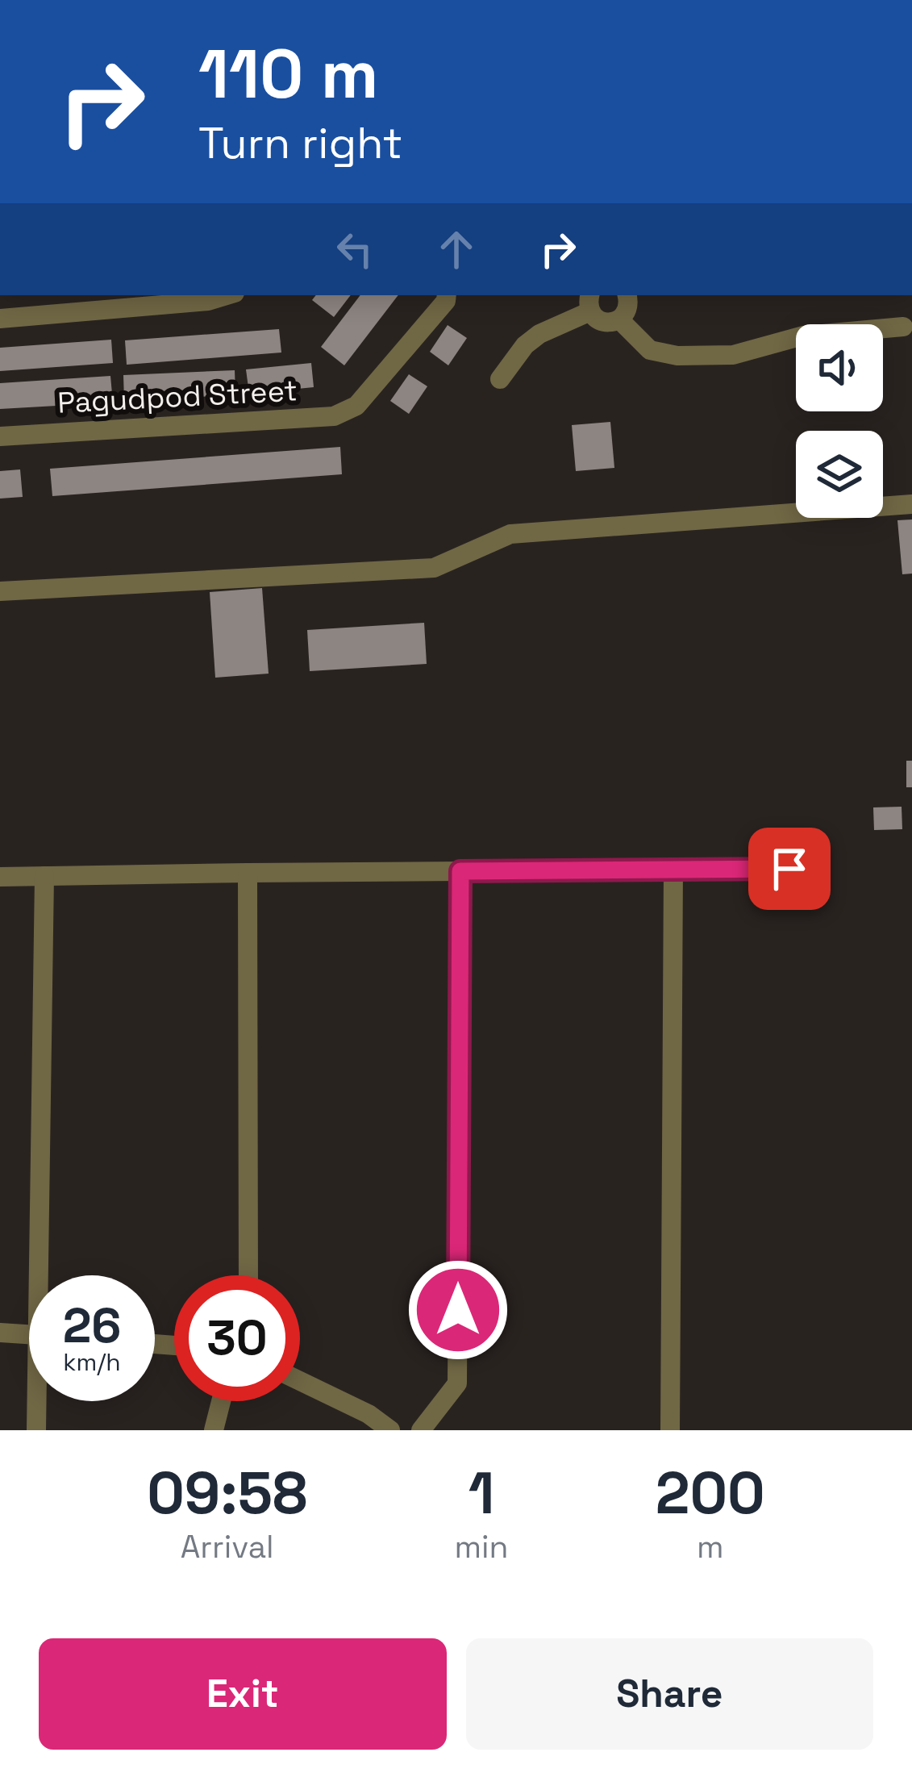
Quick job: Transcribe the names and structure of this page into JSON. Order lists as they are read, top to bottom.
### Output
{
  "streets": {
    "street": ["Pagudpod Street"]
  },
  "page": {
    "turn": ["110 m", "Turn right"],
    "speed": "26 km/h",
    "limit": "30",
    "eta": [
      "09:58",
      "Arrival",
      "1",
      "min",
      "200",
      "m"
    ],
    "buttons": ["Exit", "Share"]
  }
}
